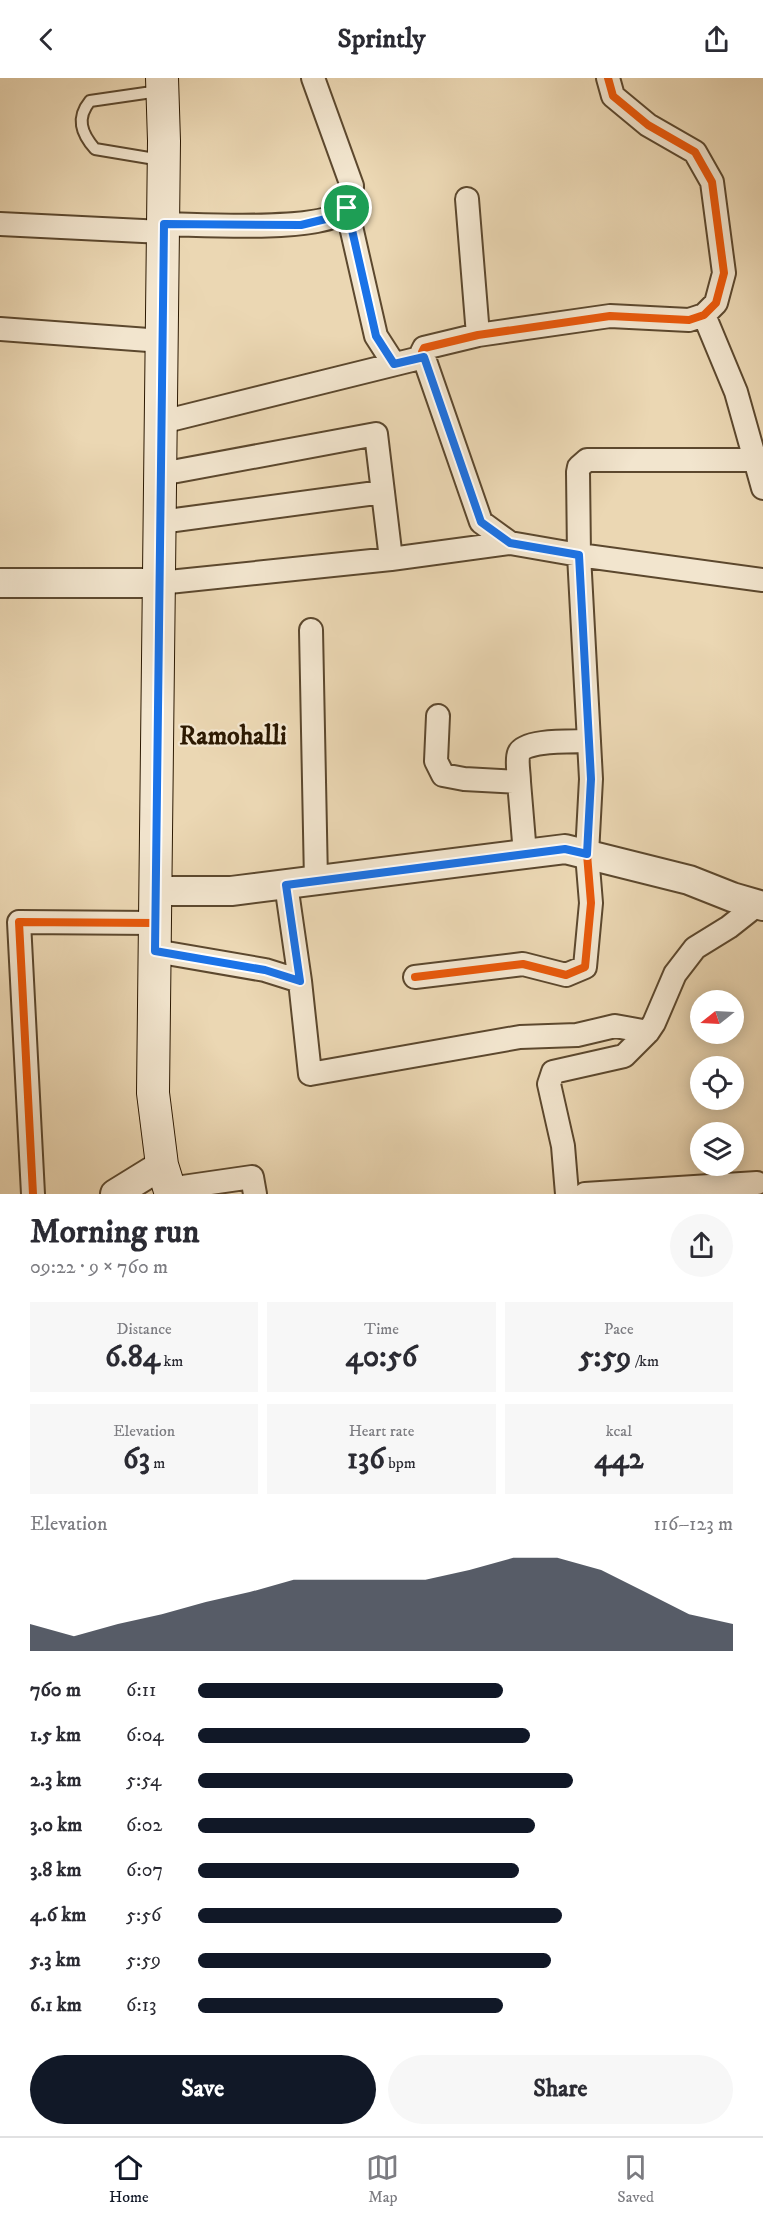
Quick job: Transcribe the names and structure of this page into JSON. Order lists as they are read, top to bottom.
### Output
{
  "districts": ["Ramohalli"],
  "north": "left",
  "page": {
    "header": "Sprintly",
    "heading": ["Morning run", "09:22 · 9 × 760 m"],
    "stats": [
      ["Distance", "6.84 km"],
      ["Time", "40:56"],
      ["Pace", "5:59 /km"],
      ["Elevation", "63 m"],
      ["Heart rate", "136 bpm"],
      ["kcal", "442"]
    ],
    "chart": ["Elevation", "116–123 m"],
    "list": [
      {
        "name": "760 m",
        "note": "6:11"
      },
      {
        "name": "1.5 km",
        "note": "6:04"
      },
      {
        "name": "2.3 km",
        "note": "5:54"
      },
      {
        "name": "3.0 km",
        "note": "6:02"
      },
      {
        "name": "3.8 km",
        "note": "6:07"
      },
      {
        "name": "4.6 km",
        "note": "5:56"
      },
      {
        "name": "5.3 km",
        "note": "5:59"
      },
      {
        "name": "6.1 km",
        "note": "6:13"
      }
    ],
    "buttons": ["Save", "Share"],
    "tabs": ["Home", "Map", "Saved"]
  }
}
